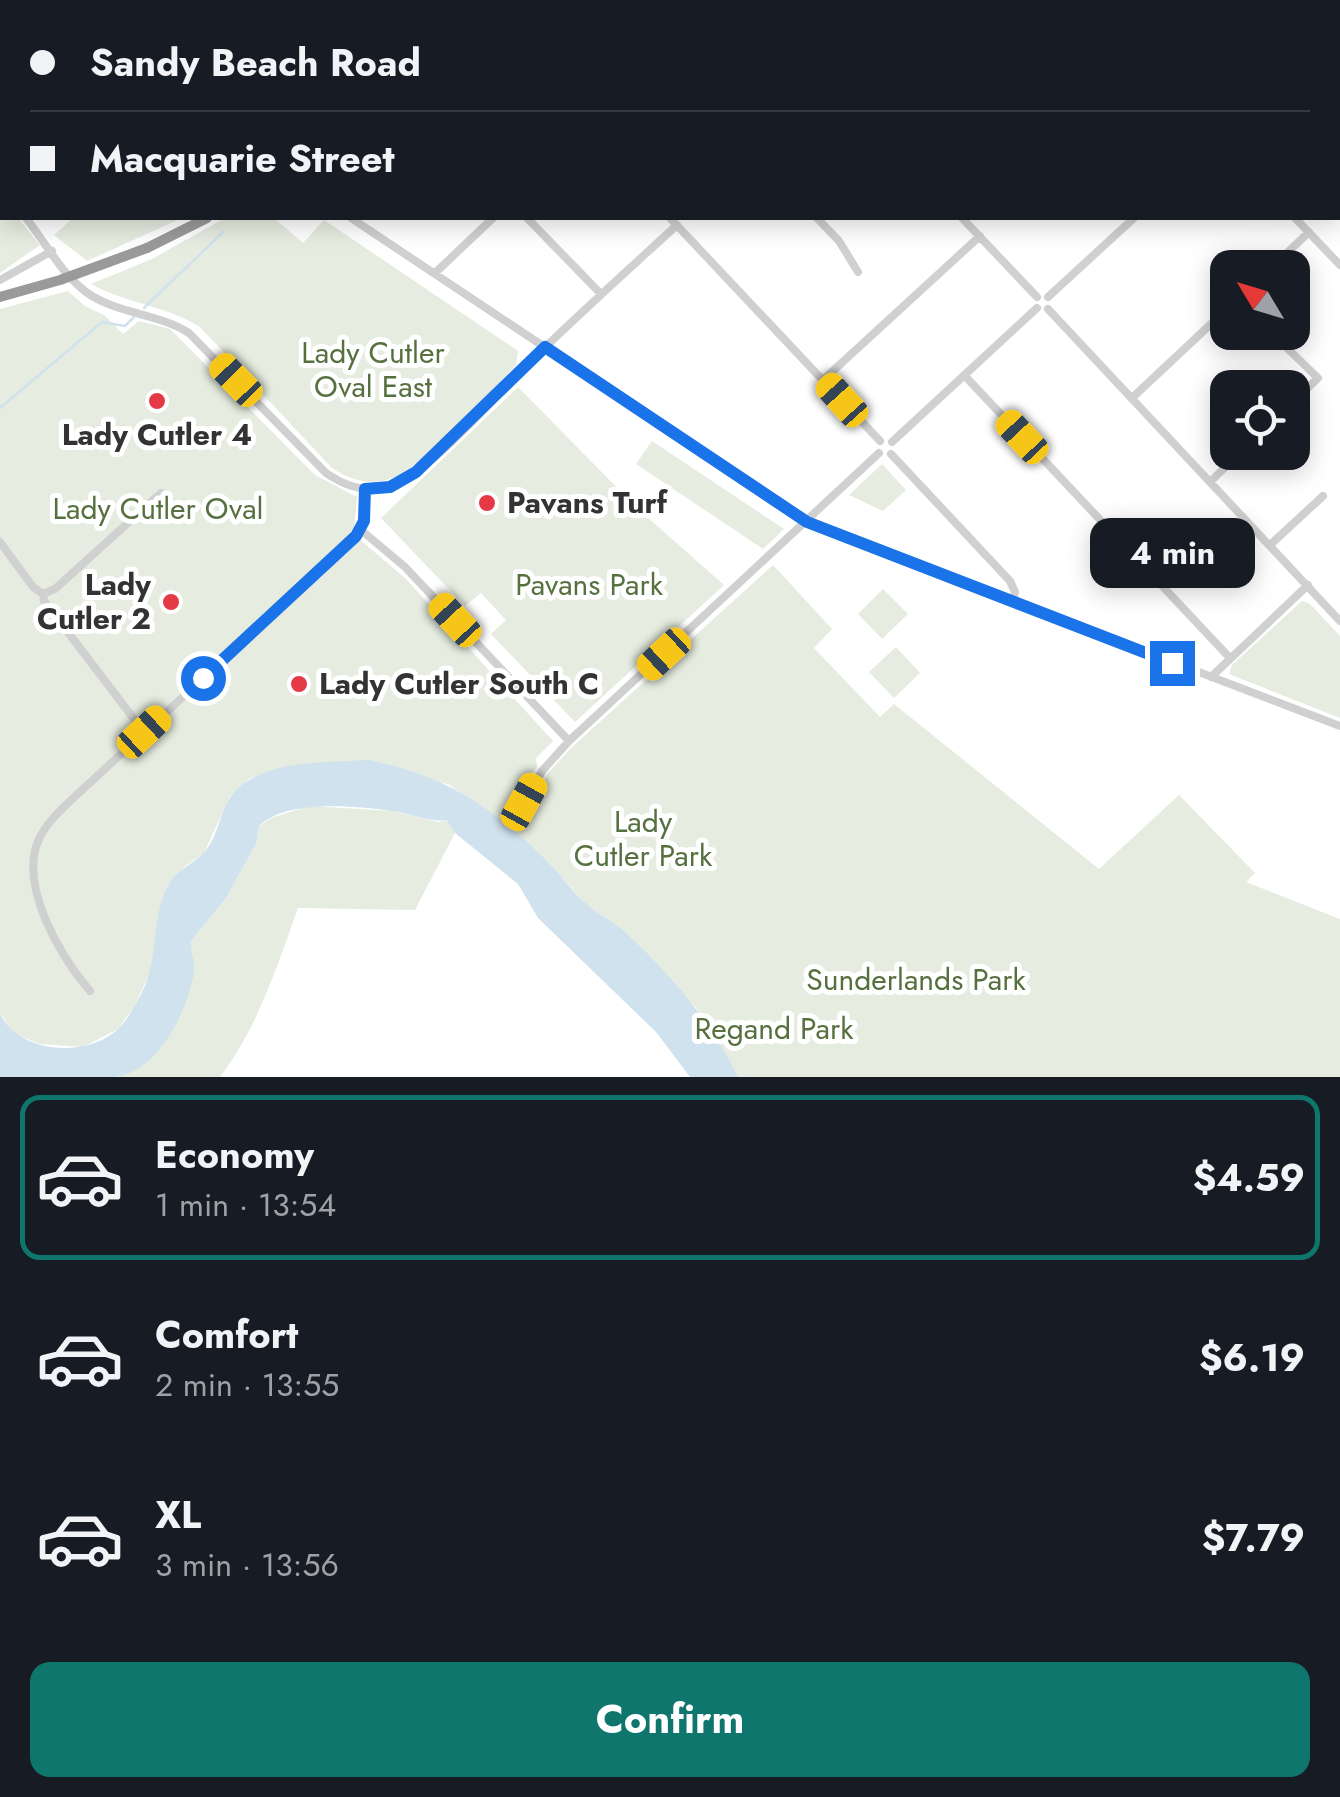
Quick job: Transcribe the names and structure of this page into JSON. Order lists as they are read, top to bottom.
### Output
{
  "parks": [
    "Lady Cutler Oval East",
    "Lady Cutler Oval",
    "Pavans Park",
    "Lady Cutler Park",
    "Sunderlands Park",
    "Regand Park"
  ],
  "places": [
    "Lady Cutler 4",
    "Pavans Turf",
    "Lady Cutler 2",
    "Lady Cutler South C"
  ],
  "north": "top left",
  "page": {
    "banner": ["Sandy Beach Road", "Macquarie Street"],
    "bubble": "4 min",
    "list": [
      {
        "name": "Economy",
        "note": "1 min · 13:54",
        "value": "$4.59"
      },
      {
        "name": "Comfort",
        "note": "2 min · 13:55",
        "value": "$6.19"
      },
      {
        "name": "XL",
        "note": "3 min · 13:56",
        "value": "$7.79"
      }
    ],
    "buttons": "Confirm"
  }
}
